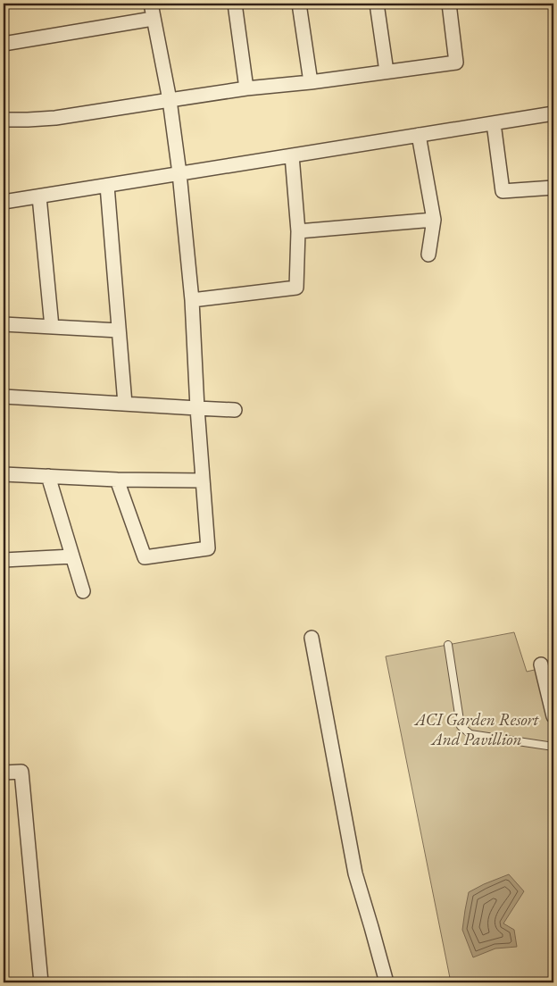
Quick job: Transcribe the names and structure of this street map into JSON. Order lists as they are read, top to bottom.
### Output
{
  "parks": ["ACI Garden Resort And Pavillion"]
}
